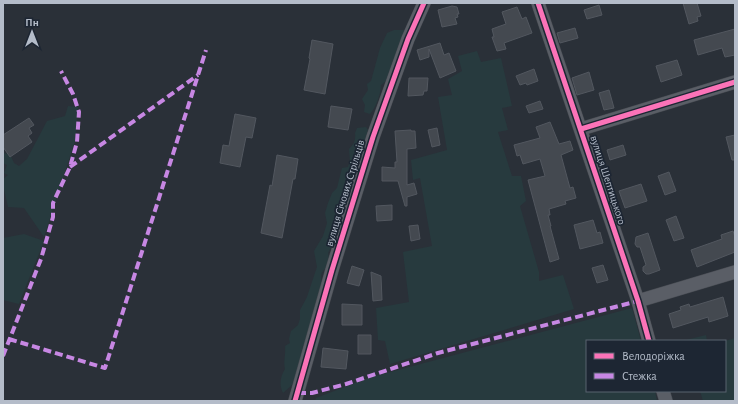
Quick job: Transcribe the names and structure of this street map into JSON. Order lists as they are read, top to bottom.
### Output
{
  "streets": {
    "street": ["вулиця Шептицького", "вулиця Січових Стрільців"]
  },
  "legend": ["Велодоріжка", "Стежка"],
  "north": "top"
}
